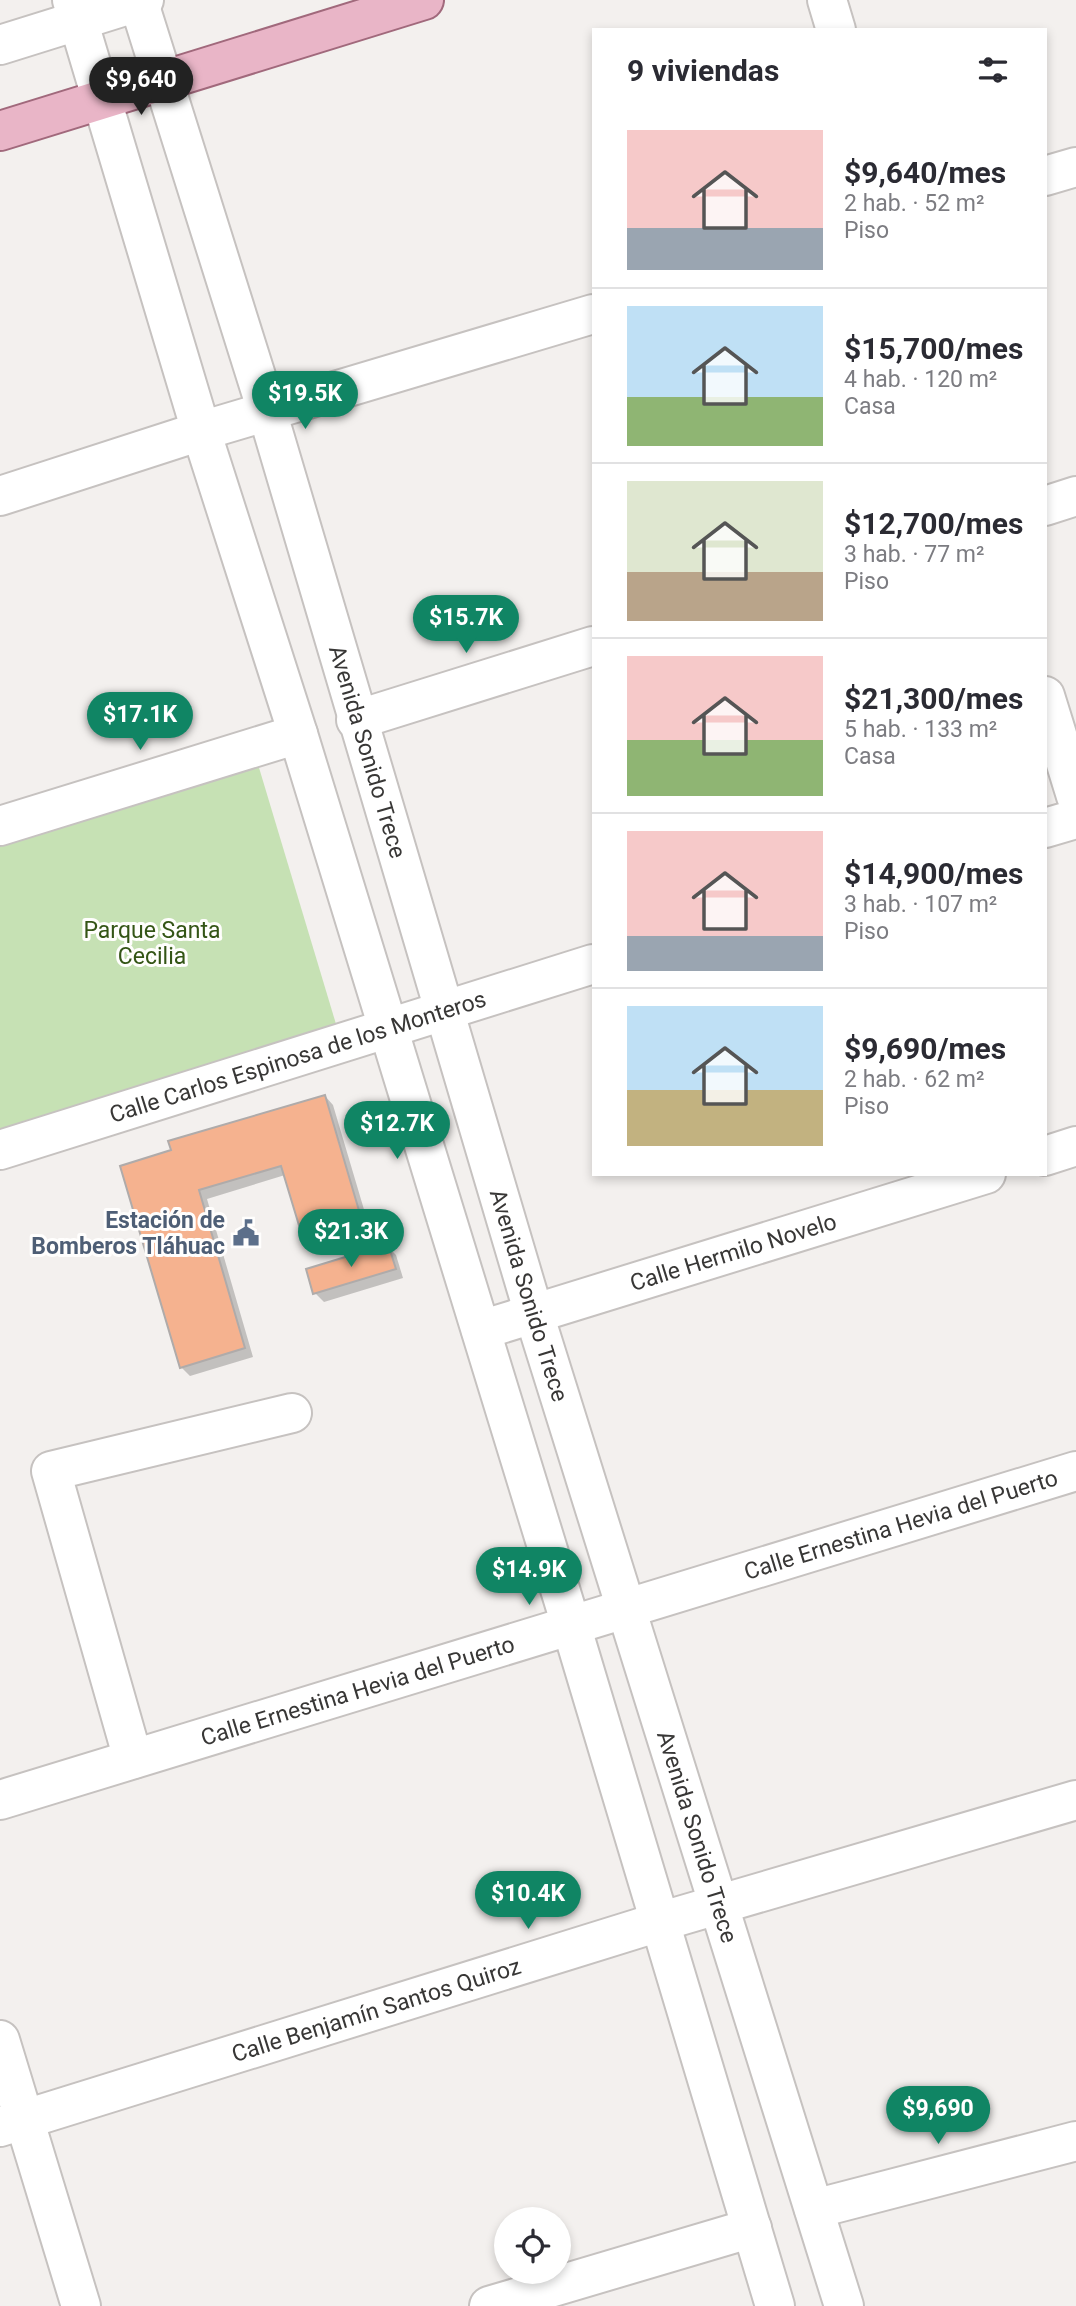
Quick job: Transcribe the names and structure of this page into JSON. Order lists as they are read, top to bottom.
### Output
{
  "streets": {
    "street": [
      "Avenida Sonido Trece",
      "Calle Carlos Espinosa de los Monteros",
      "Calle Hermilo Novelo",
      "Calle Ernestina Hevia del Puerto",
      "Calle Benjamín Santos Quiroz"
    ]
  },
  "crossings": [
    ["Avenida Sonido Trece", "Calle Carlos Espinosa de los Monteros"],
    ["Avenida Sonido Trece", "Calle Hermilo Novelo"],
    ["Avenida Sonido Trece", "Calle Ernestina Hevia del Puerto"],
    ["Avenida Sonido Trece", "Calle Benjamín Santos Quiroz"]
  ],
  "parks": ["Parque Santa Cecilia"],
  "places": {
    "public building": ["Estación de Bomberos Tláhuac"]
  },
  "page": {
    "heading": "9 viviendas",
    "price": [
      "$9,640",
      "$19.5K",
      "$15.7K",
      "$17.1K",
      "$12.7K",
      "$21.3K",
      "$14.9K",
      "$10.4K",
      "$9,690"
    ],
    "list": [
      {
        "name": "$9,640/mes",
        "note": "2 hab. · 52 m² · Piso"
      },
      {
        "name": "$15,700/mes",
        "note": "4 hab. · 120 m² · Casa"
      },
      {
        "name": "$12,700/mes",
        "note": "3 hab. · 77 m² · Piso"
      },
      {
        "name": "$21,300/mes",
        "note": "5 hab. · 133 m² · Casa"
      },
      {
        "name": "$14,900/mes",
        "note": "3 hab. · 107 m² · Piso"
      },
      {
        "name": "$9,690/mes",
        "note": "2 hab. · 62 m² · Piso"
      }
    ]
  }
}
